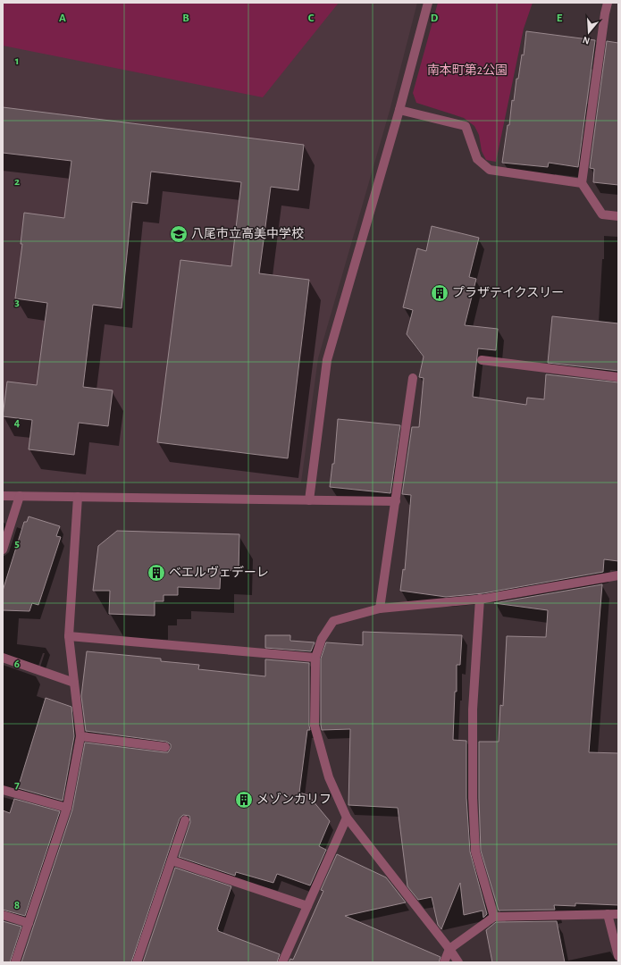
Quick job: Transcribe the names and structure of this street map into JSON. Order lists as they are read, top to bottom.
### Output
{
  "parks": ["南本町第2公園"],
  "places": {
    "school or university": ["八尾市立高美中学校"],
    "building": ["プラザテイクスリー", "ベエルヴェデーレ", "メゾンカリフ"]
  },
  "north": "bottom",
  "grid": {
    "columns": [
      "A",
      "B",
      "C",
      "D",
      "E"
    ],
    "rows": [
      "1",
      "2",
      "3",
      "4",
      "5",
      "6",
      "7",
      "8"
    ]
  }
}
